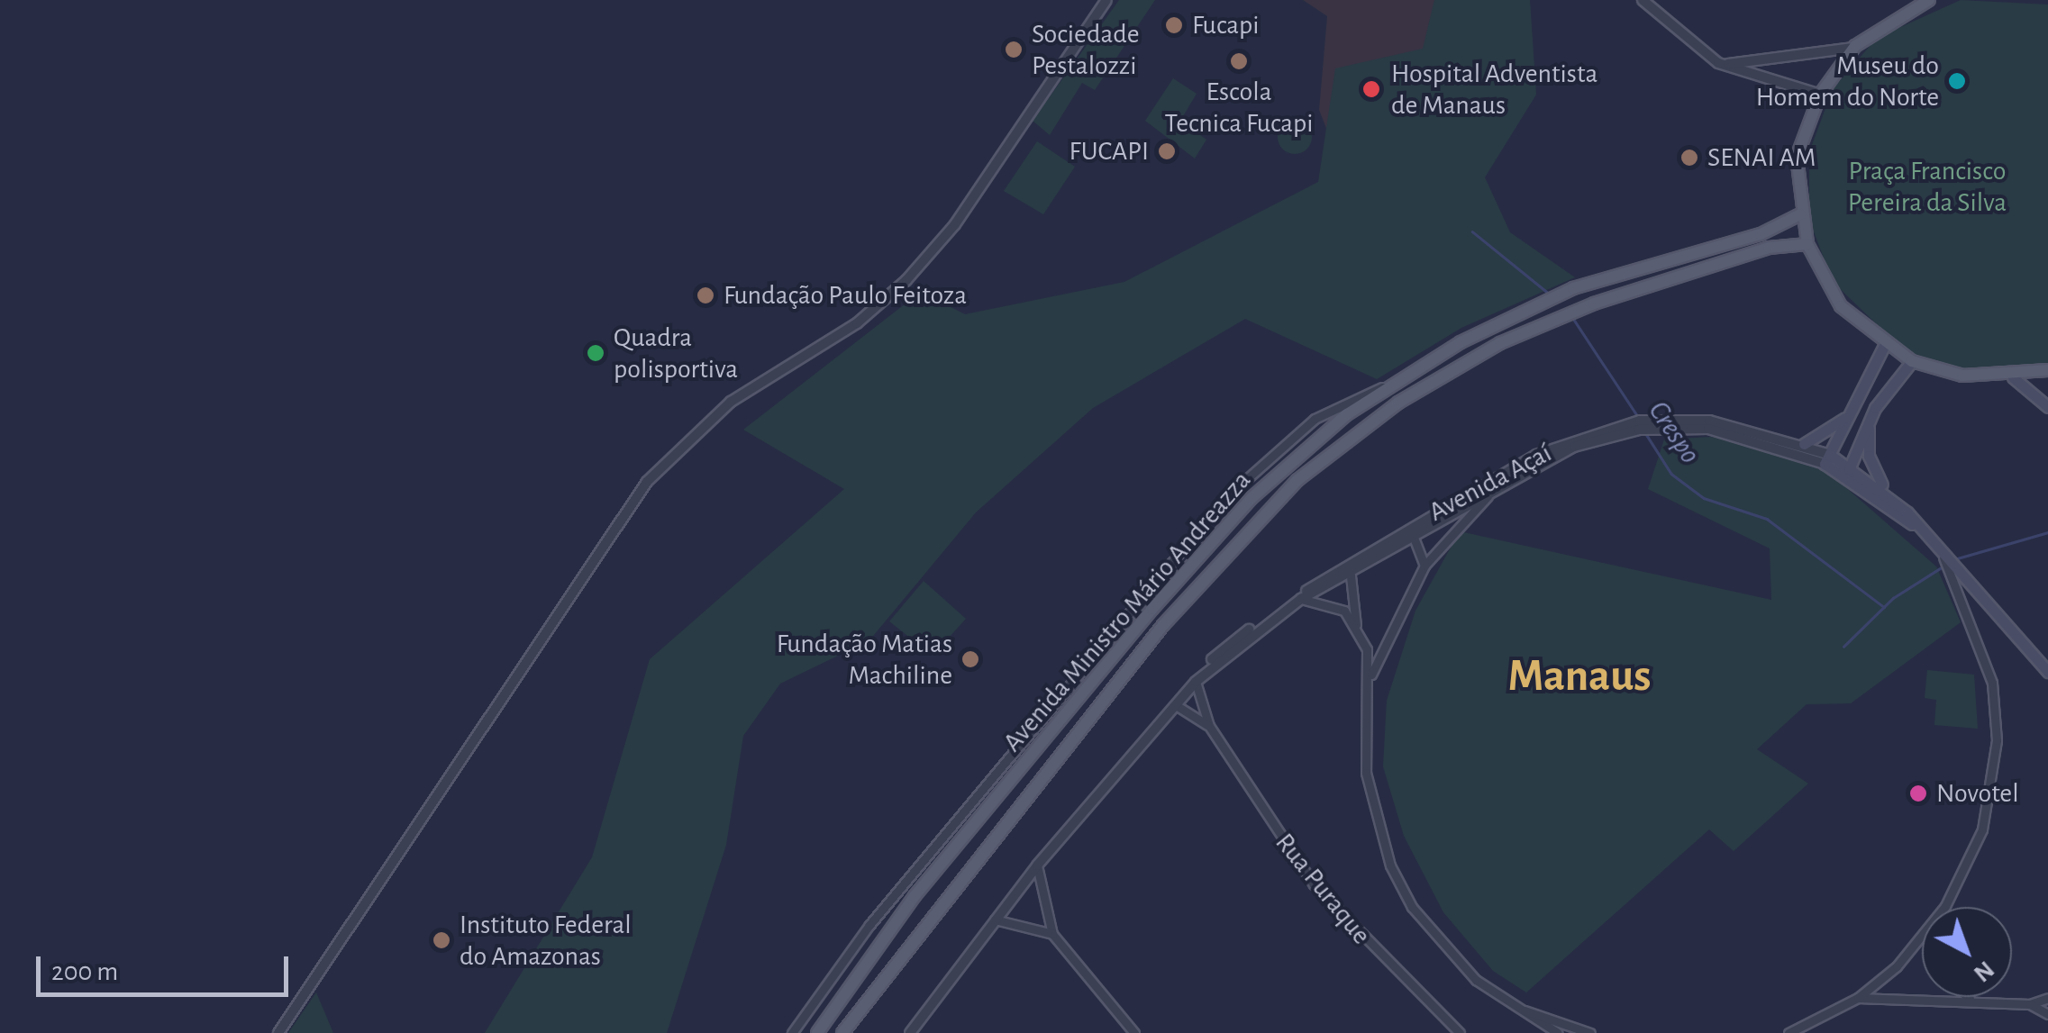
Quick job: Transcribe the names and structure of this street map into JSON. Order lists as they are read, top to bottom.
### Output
{
  "streets": {
    "main road": ["Avenida Ministro Mário Andreazza"],
    "street": ["Avenida Açaí", "Rua Puraque"]
  },
  "crossings": [
    ["Avenida Açaí", "Rua Puraque"]
  ],
  "districts": ["Manaus"],
  "water": ["Crespo"],
  "parks": ["Praça Francisco Pereira da Silva"],
  "places": [
    "Fucapi",
    "Sociedade Pestalozzi",
    "Escola Tecnica Fucapi",
    "Museu do Homem do Norte",
    "Hospital Adventista de Manaus",
    "FUCAPI",
    "SENAI AM",
    "Fundação Paulo Feitoza",
    "Quadra polisportiva",
    "Fundação Matias Machiline",
    "Novotel",
    "Instituto Federal do Amazonas"
  ],
  "scale_bar": "200 m",
  "north": "bottom right"
}
